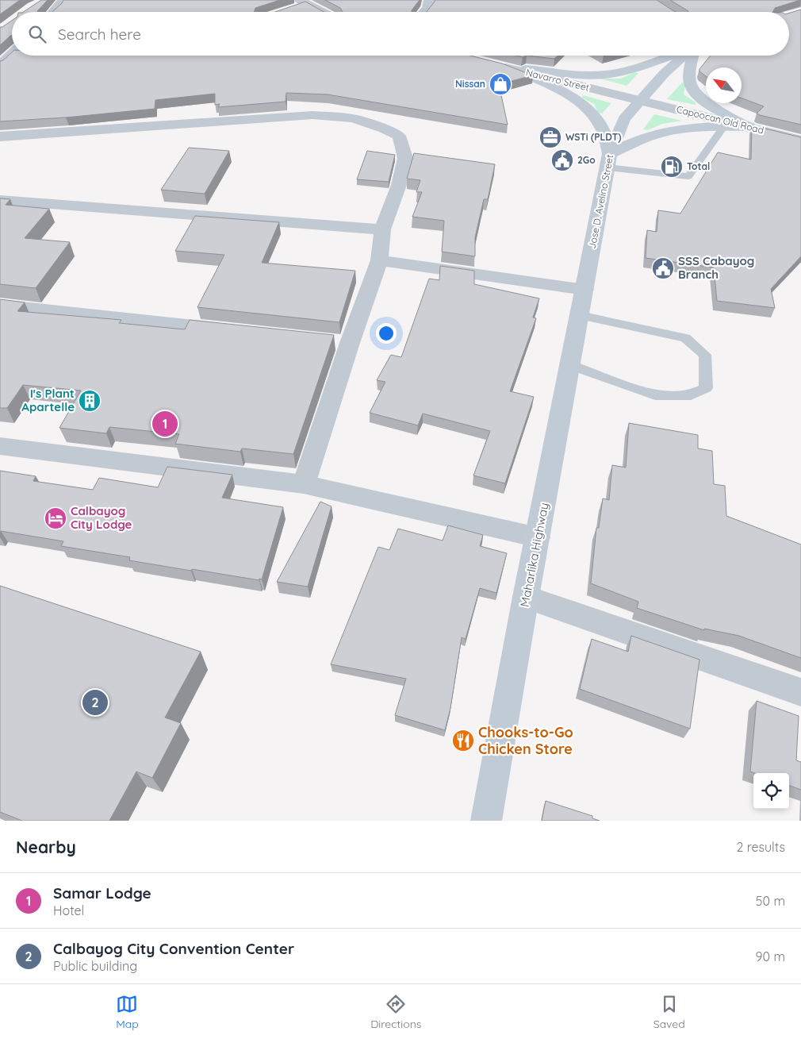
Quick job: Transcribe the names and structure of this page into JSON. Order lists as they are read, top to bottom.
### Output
{
  "streets": {
    "main road": ["Jose D. Avelino Street", "Maharlika Highway"],
    "street": ["Navarro Street", "Capoocan Old Road"]
  },
  "crossings": [
    ["Navarro Street", "Capoocan Old Road"],
    ["Navarro Street", "Jose D. Avelino Street"],
    ["Capoocan Old Road", "Jose D. Avelino Street"],
    ["Jose D. Avelino Street", "Maharlika Highway"]
  ],
  "places": {
    "shop": ["Nissan"],
    "office": ["WSTi (PLDT)"],
    "public building": ["2Go", "SSS Cabayog Branch"],
    "fuel station": ["Total"],
    "building": ["I's Plant Apartelle"],
    "hotel": ["Calbayog City Lodge"],
    "restaurant": ["Chooks-to-Go Chicken Store"]
  },
  "north": "top left",
  "page": {
    "search": "Search here",
    "pins": ["1", "2"],
    "heading": ["Nearby", "2 results"],
    "list": [
      {
        "mark": "1",
        "name": "Samar Lodge",
        "note": "Hotel",
        "value": "50 m"
      },
      {
        "mark": "2",
        "name": "Calbayog City Convention Center",
        "note": "Public building",
        "value": "90 m"
      }
    ],
    "nav": ["Map", "Directions", "Saved"]
  }
}
